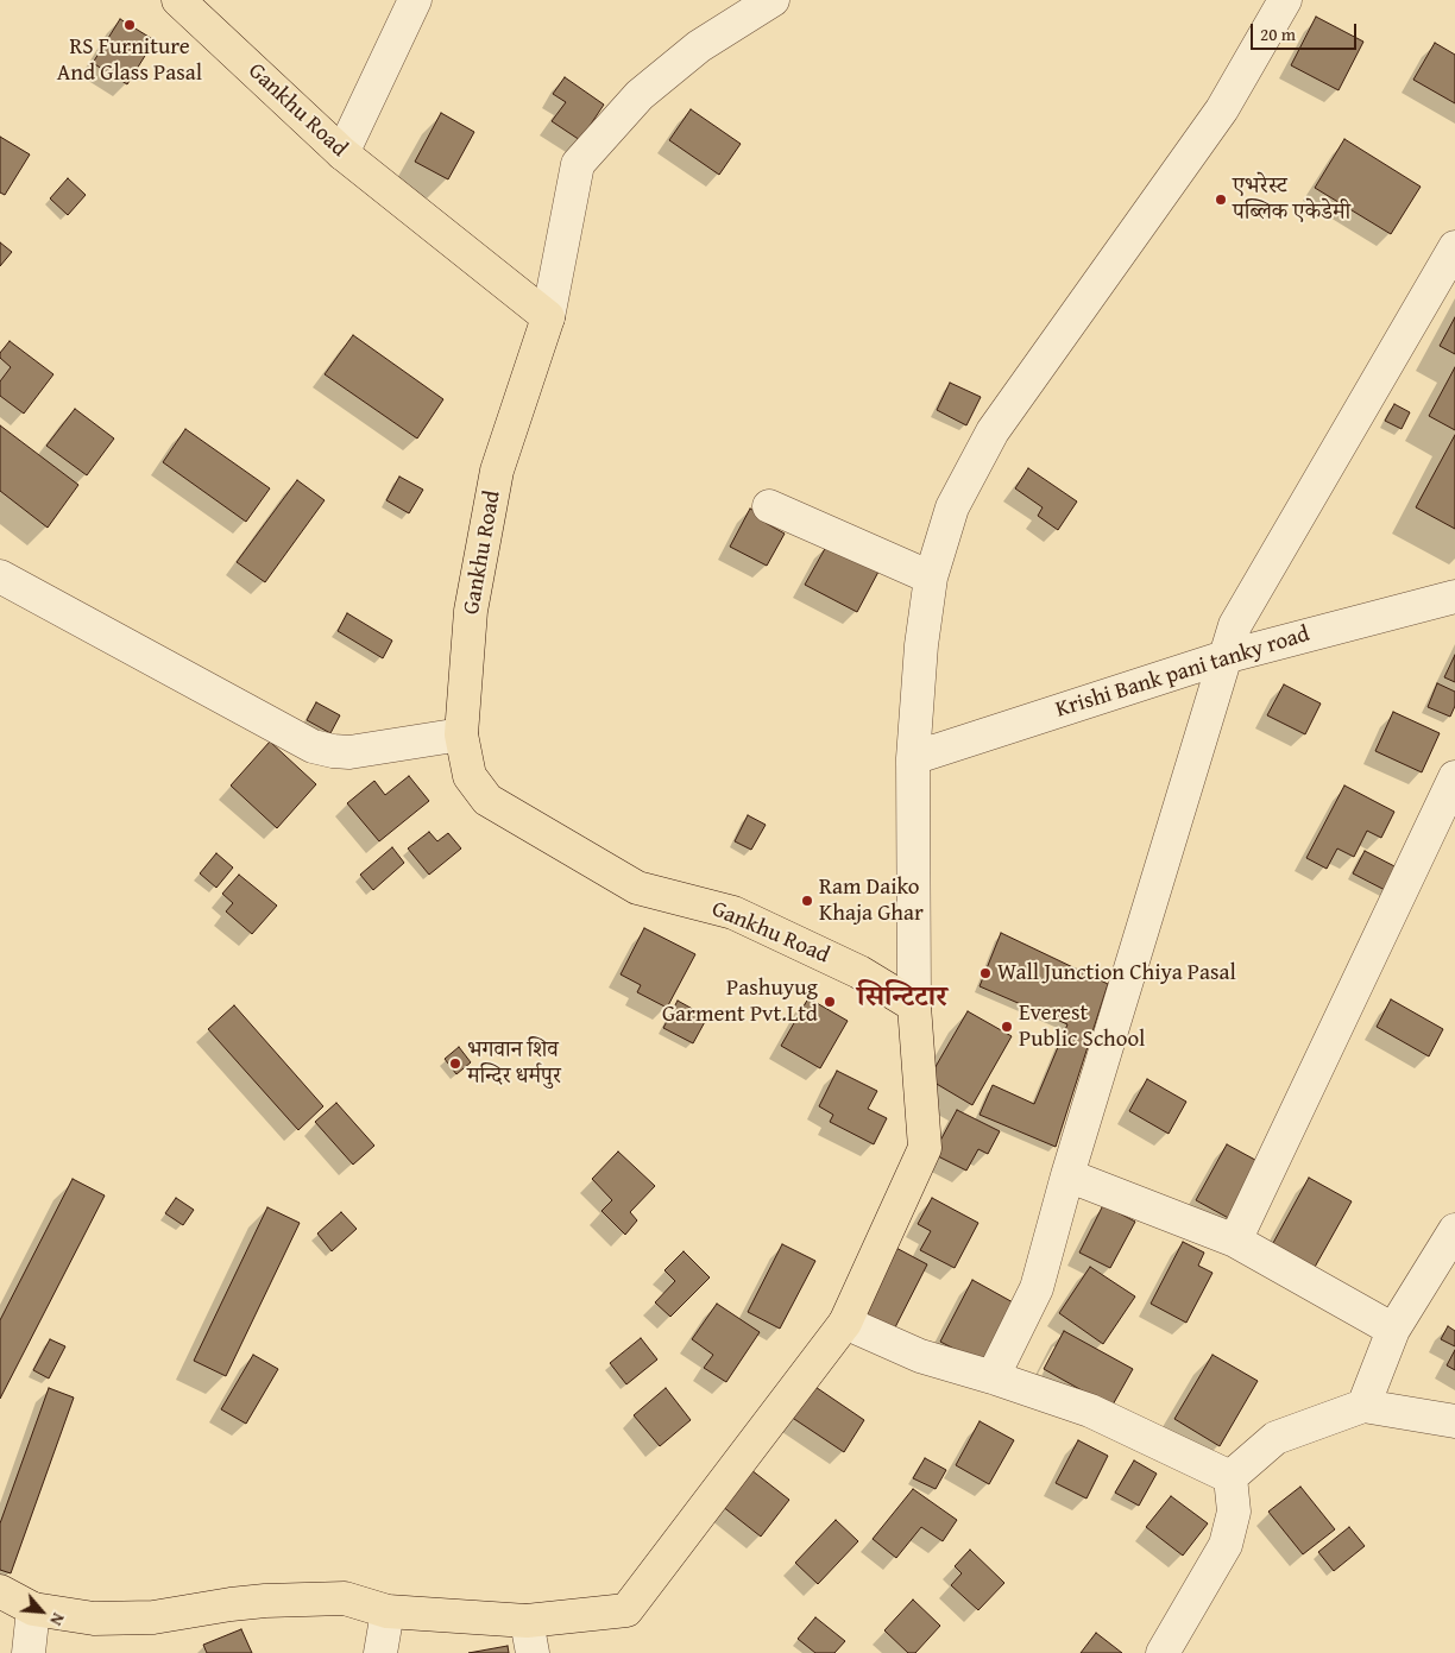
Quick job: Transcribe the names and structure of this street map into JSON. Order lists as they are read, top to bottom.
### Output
{
  "streets": {
    "main road": ["Gankhu Road"],
    "street": ["Krishi Bank pani tanky road"]
  },
  "districts": ["सिन्टिटार"],
  "places": [
    "RS Furniture And Glass Pasal",
    "एभरेस्ट पब्लिक एकेडेमी",
    "Ram Daiko Khaja Ghar",
    "Wall Junction Chiya Pasal",
    "Pashuyug Garment Pvt.Ltd",
    "Everest Public School",
    "भगवान शिव मन्दिर धर्मपुर"
  ],
  "scale_bar": "20 m",
  "north": "bottom right"
}
